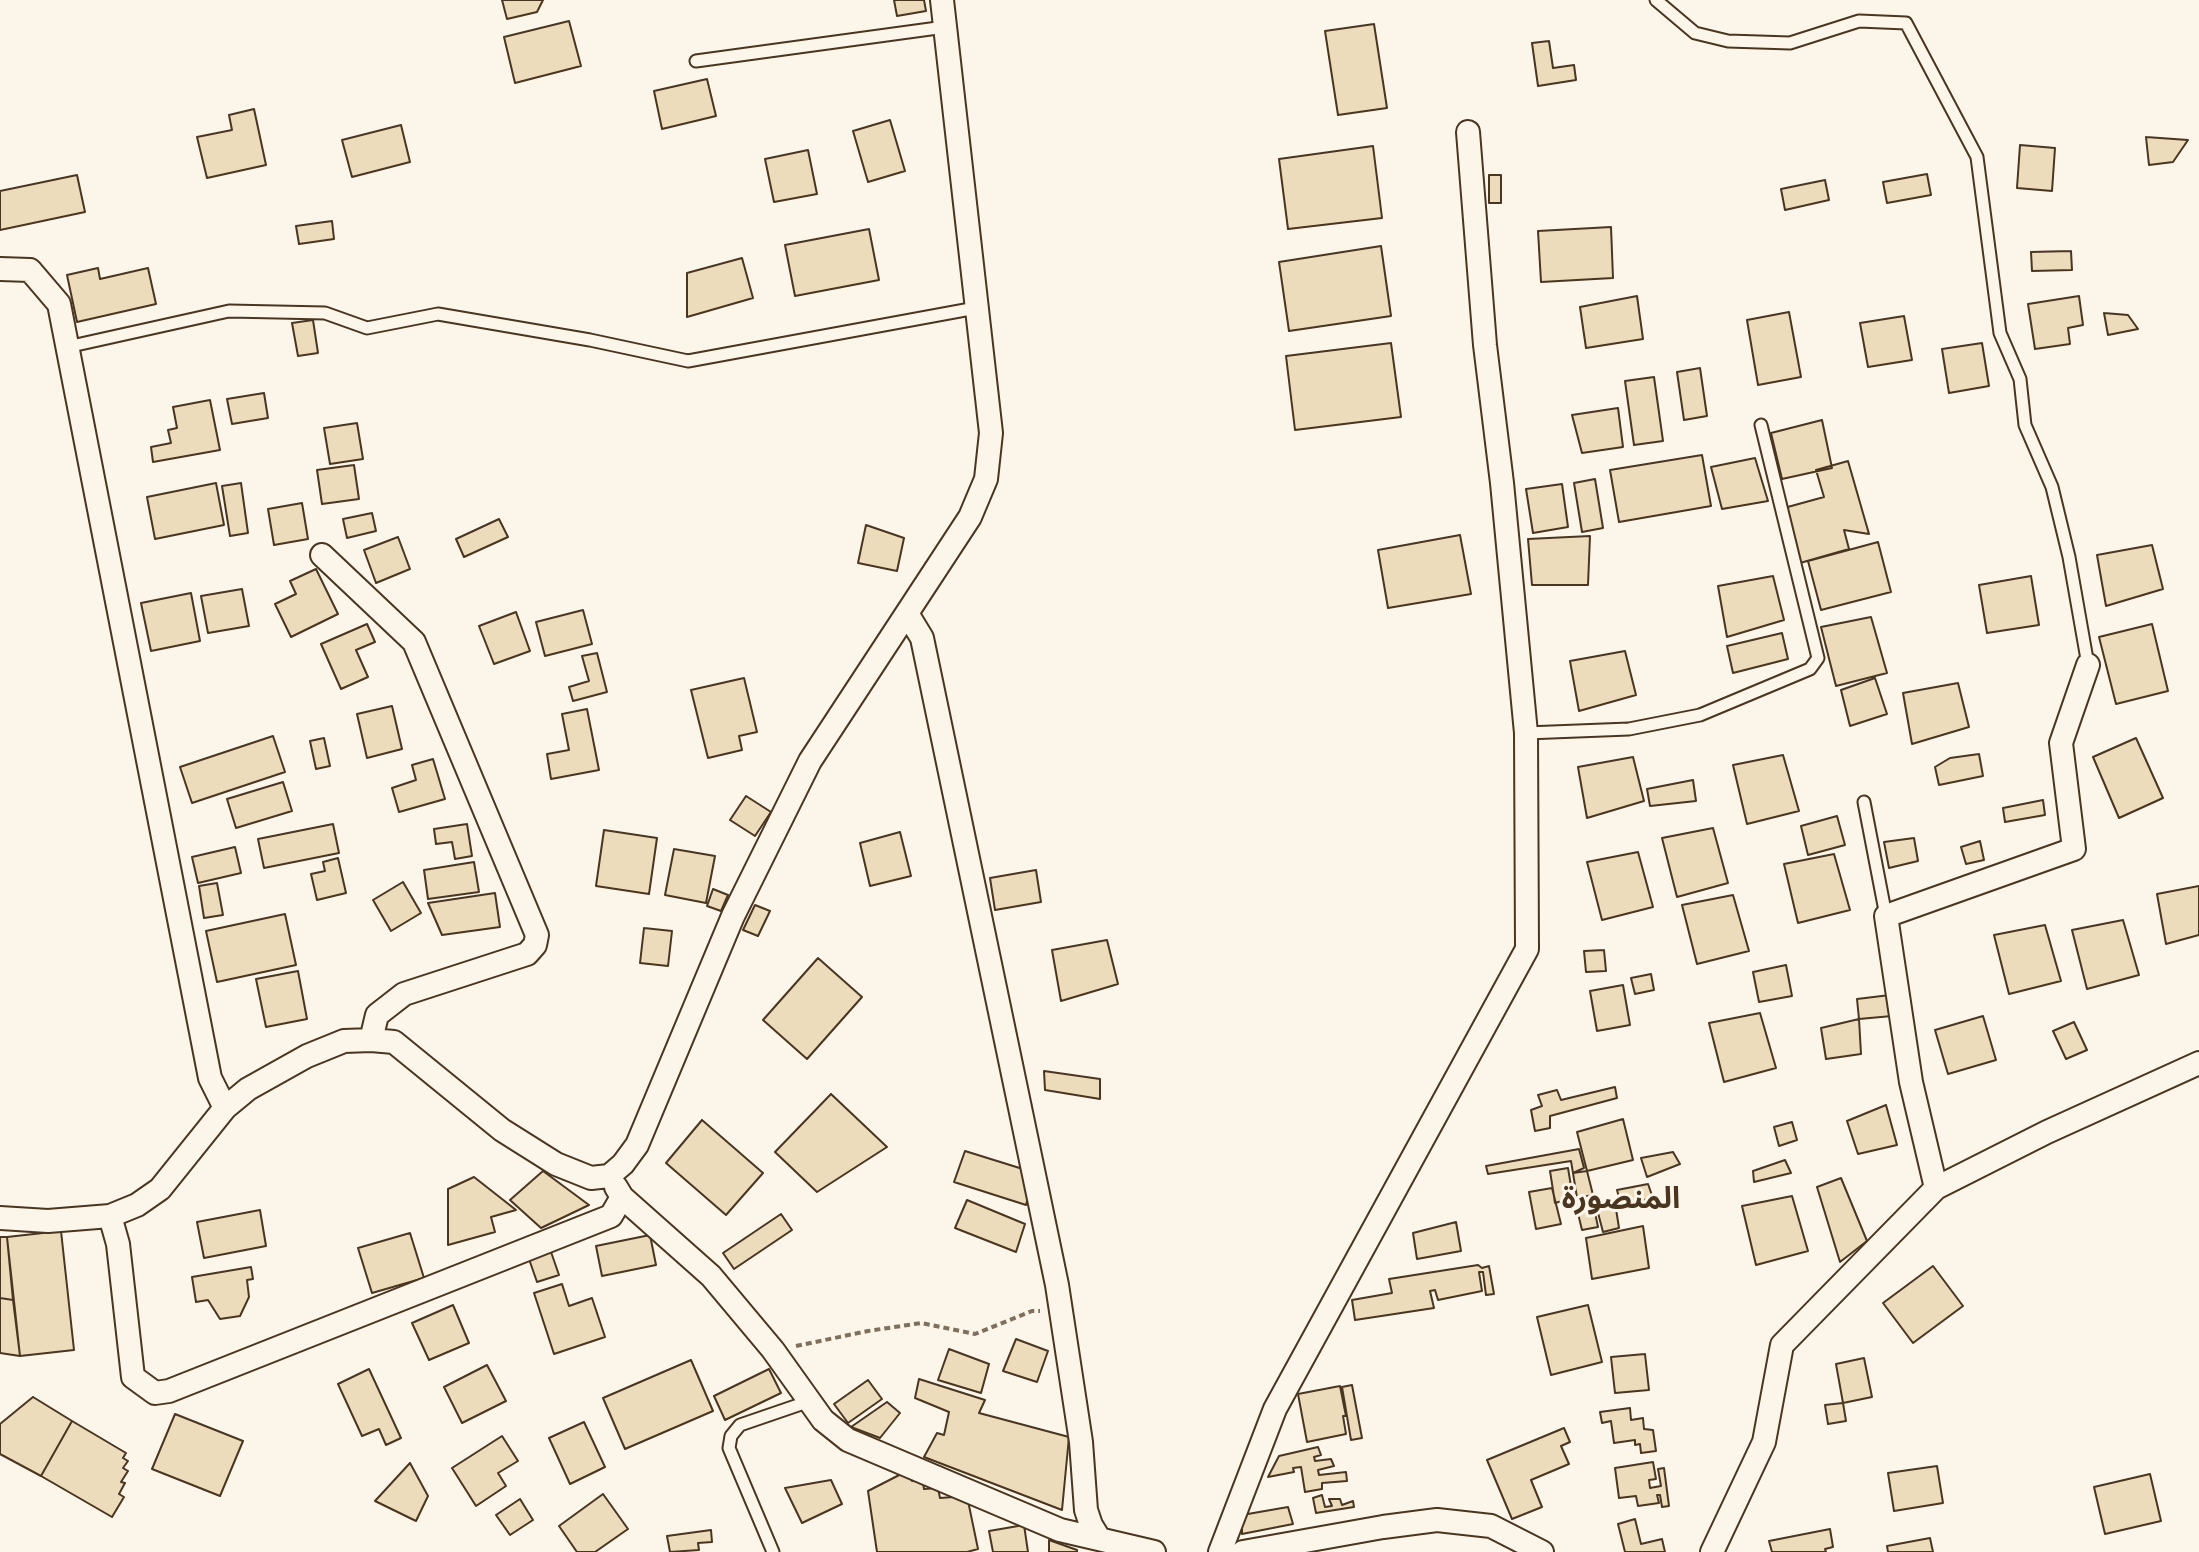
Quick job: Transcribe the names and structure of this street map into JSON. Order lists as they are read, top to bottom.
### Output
{
  "districts": ["المنصورة"]
}
